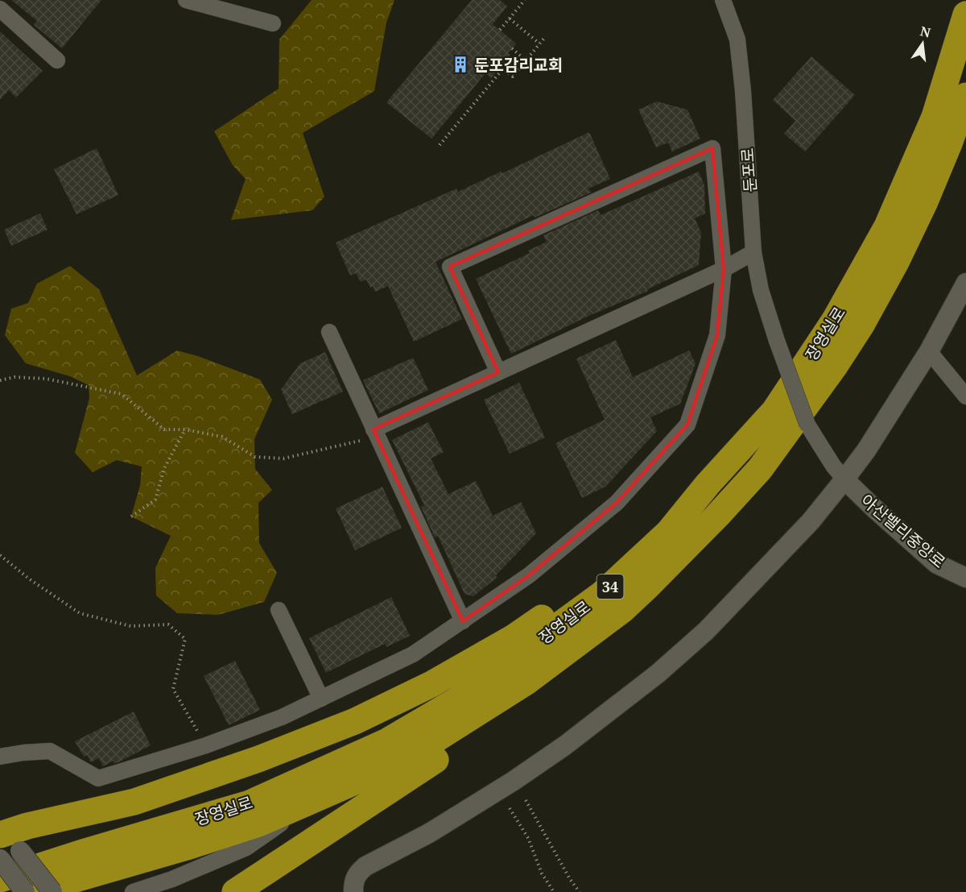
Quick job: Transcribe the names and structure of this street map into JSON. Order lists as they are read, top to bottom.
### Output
{
  "streets": {
    "highway": ["장영실로", "34"],
    "street": ["둔포로", "아산밸리중앙로"]
  },
  "crossings": [
    ["둔포로", "아산밸리중앙로"]
  ],
  "places": {
    "building": ["둔포감리교회"]
  },
  "north": "top"
}
